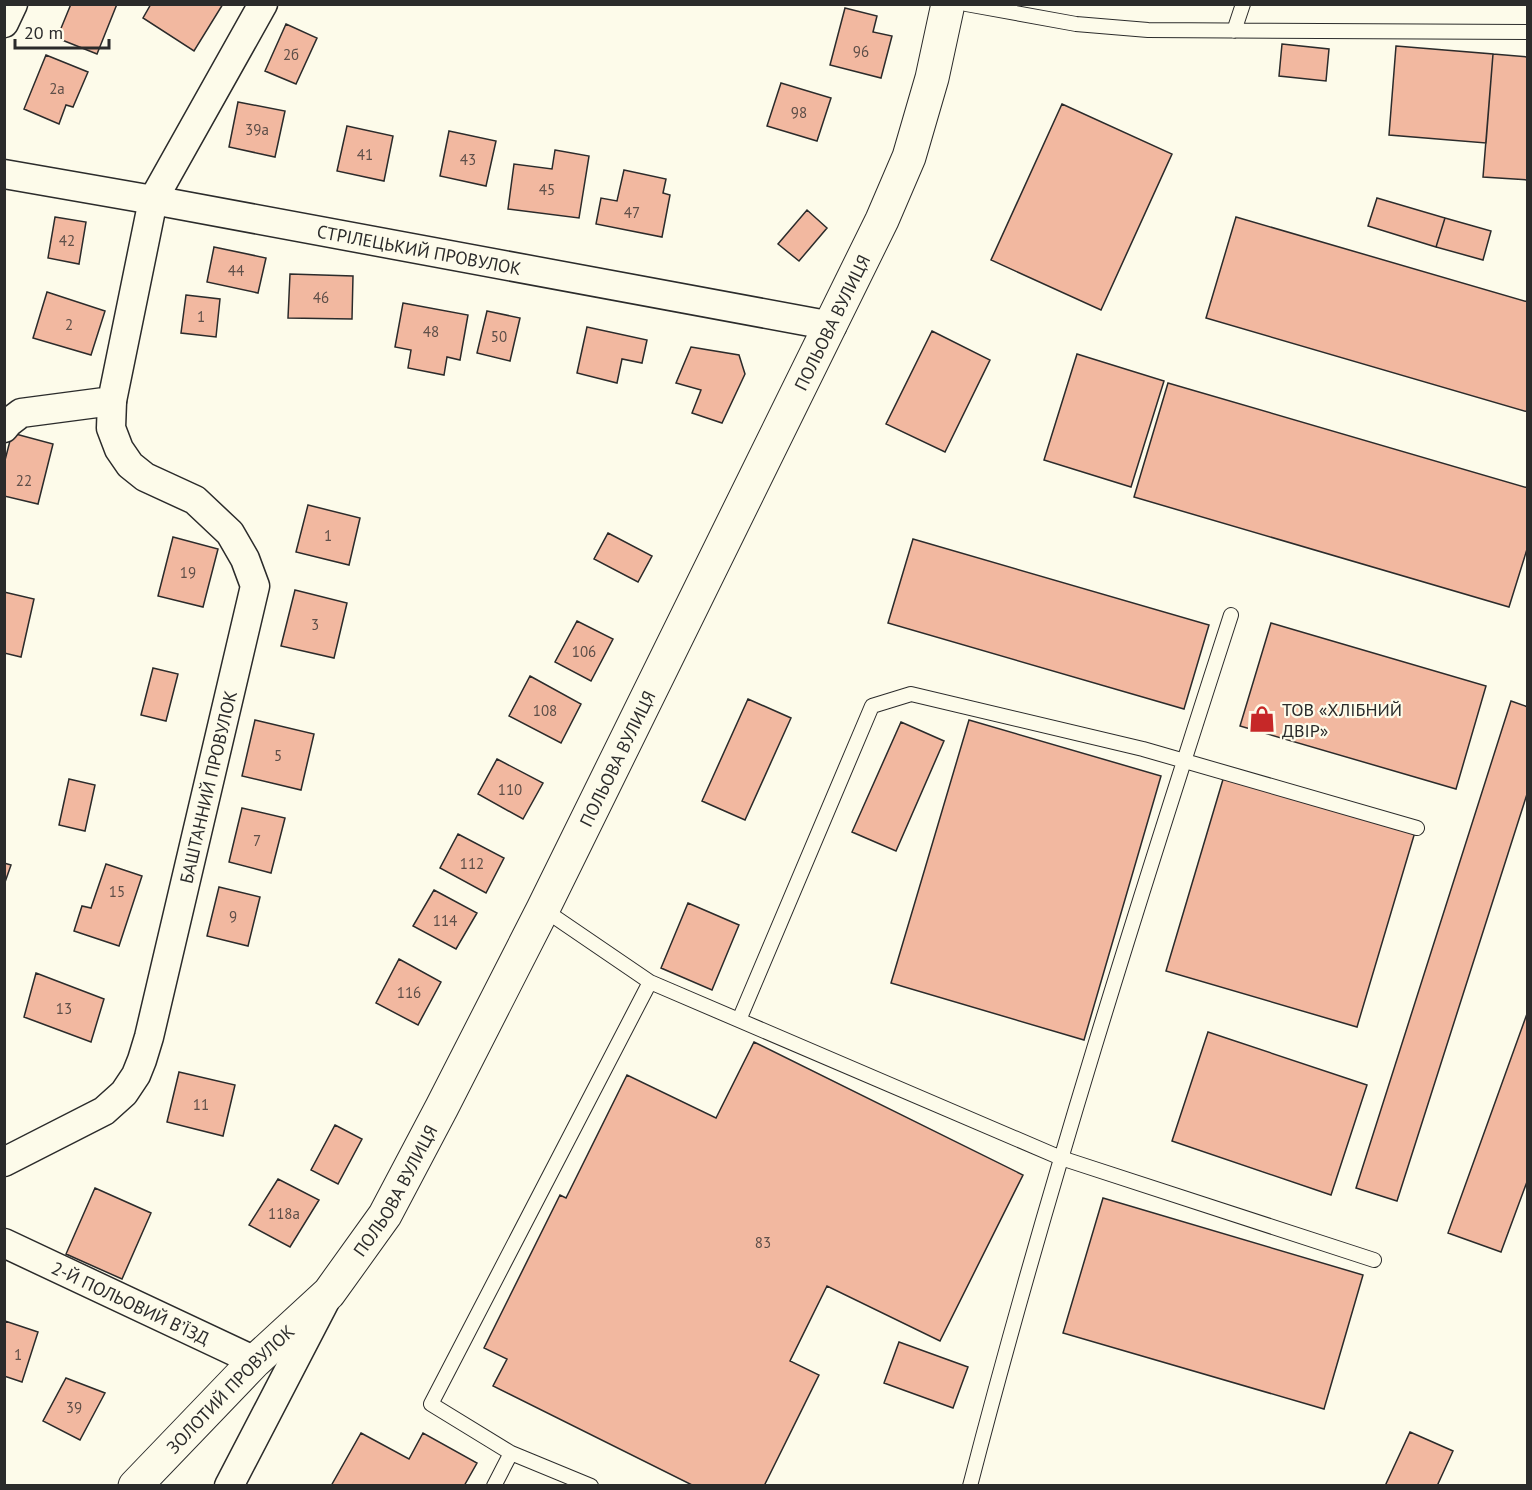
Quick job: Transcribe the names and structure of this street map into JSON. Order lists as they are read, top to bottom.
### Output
{
  "streets": {
    "main road": ["ПОЛЬОВА ВУЛИЦЯ", "ЗОЛОТИЙ ПРОВУЛОК"],
    "street": ["СТРІЛЕЦЬКИЙ ПРОВУЛОК", "БАШТАННИЙ ПРОВУЛОК", "2-Й ПОЛЬОВИЙ В’ЇЗД"]
  },
  "crossings": [
    ["СТРІЛЕЦЬКИЙ ПРОВУЛОК", "ПОЛЬОВА ВУЛИЦЯ"],
    ["СТРІЛЕЦЬКИЙ ПРОВУЛОК", "БАШТАННИЙ ПРОВУЛОК"],
    ["ПОЛЬОВА ВУЛИЦЯ", "ЗОЛОТИЙ ПРОВУЛОК"],
    ["2-Й ПОЛЬОВИЙ В’ЇЗД", "ЗОЛОТИЙ ПРОВУЛОК"]
  ],
  "places": {
    "shop": ["ТОВ «ХЛІБНИЙ ДВІР»"]
  },
  "house_numbers": [
    "96",
    "2б",
    "2а",
    "98",
    "39а",
    "41",
    "43",
    "45",
    "47",
    "42",
    "44",
    "46",
    "1",
    "2",
    "48",
    "50",
    "22",
    "1",
    "19",
    "3",
    "106",
    "108",
    "5",
    "110",
    "7",
    "112",
    "15",
    "9",
    "114",
    "116",
    "13",
    "11",
    "118а",
    "83",
    "1",
    "39"
  ],
  "scale_bar": "20 m"
}
